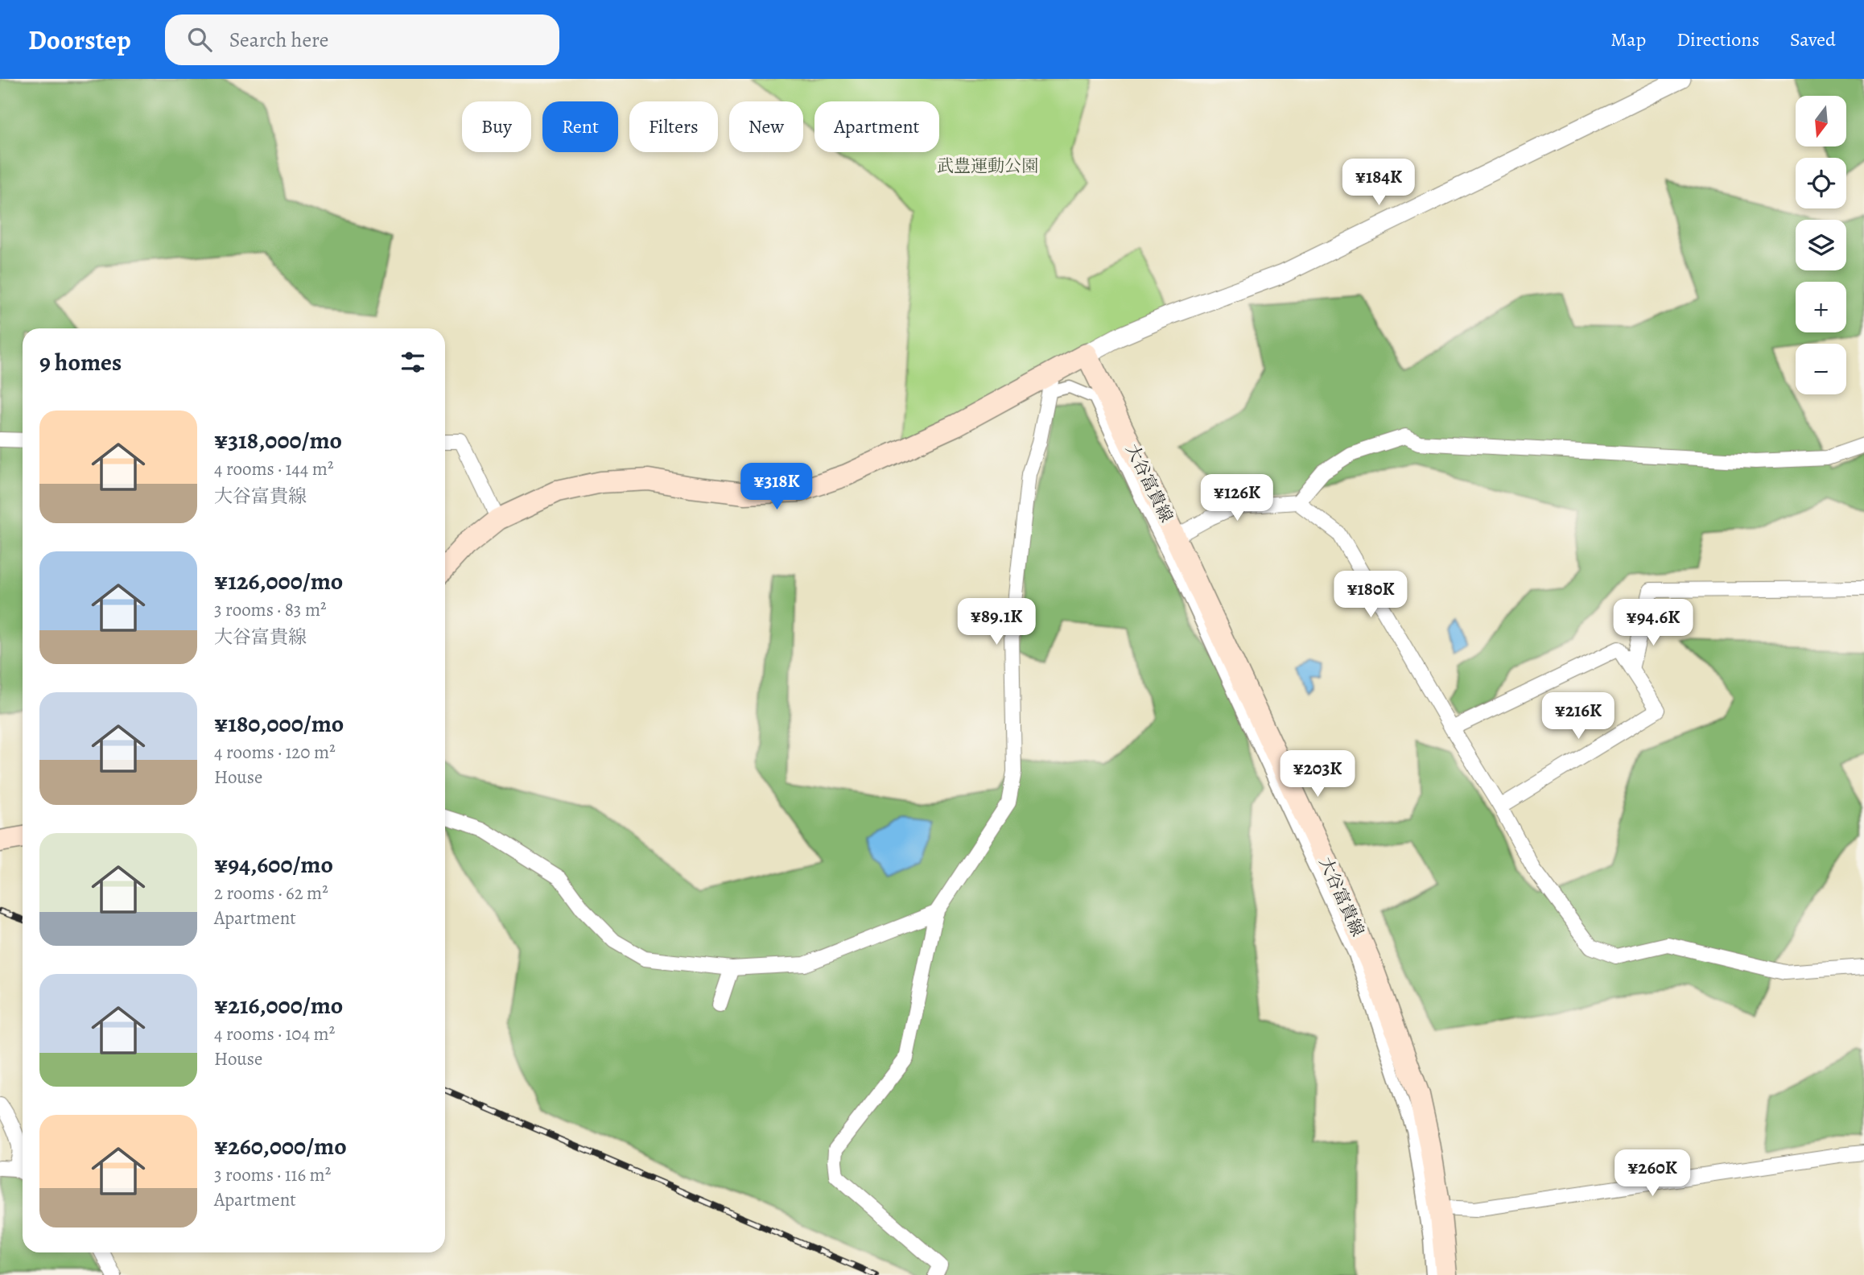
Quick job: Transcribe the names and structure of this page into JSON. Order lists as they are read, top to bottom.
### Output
{
  "streets": {
    "main road": ["大谷富貴線"]
  },
  "parks": ["武豊運動公園"],
  "north": "bottom",
  "page": {
    "header": "Doorstep",
    "search": "Search here",
    "nav": ["Map", "Directions", "Saved"],
    "map_buttons": ["+", "−"],
    "chip": [
      "Buy",
      "Rent",
      "Filters",
      "New",
      "Apartment"
    ],
    "price": [
      "¥184K",
      "¥318K",
      "¥126K",
      "¥180K",
      "¥89.1K",
      "¥94.6K",
      "¥216K",
      "¥203K",
      "¥260K"
    ],
    "heading": "9 homes",
    "list": [
      {
        "name": "¥318,000/mo",
        "note": "4 rooms · 144 m² · 大谷富貴線"
      },
      {
        "name": "¥126,000/mo",
        "note": "3 rooms · 83 m² · 大谷富貴線"
      },
      {
        "name": "¥180,000/mo",
        "note": "4 rooms · 120 m² · House"
      },
      {
        "name": "¥94,600/mo",
        "note": "2 rooms · 62 m² · Apartment"
      },
      {
        "name": "¥216,000/mo",
        "note": "4 rooms · 104 m² · House"
      },
      {
        "name": "¥260,000/mo",
        "note": "3 rooms · 116 m² · Apartment"
      }
    ]
  }
}
